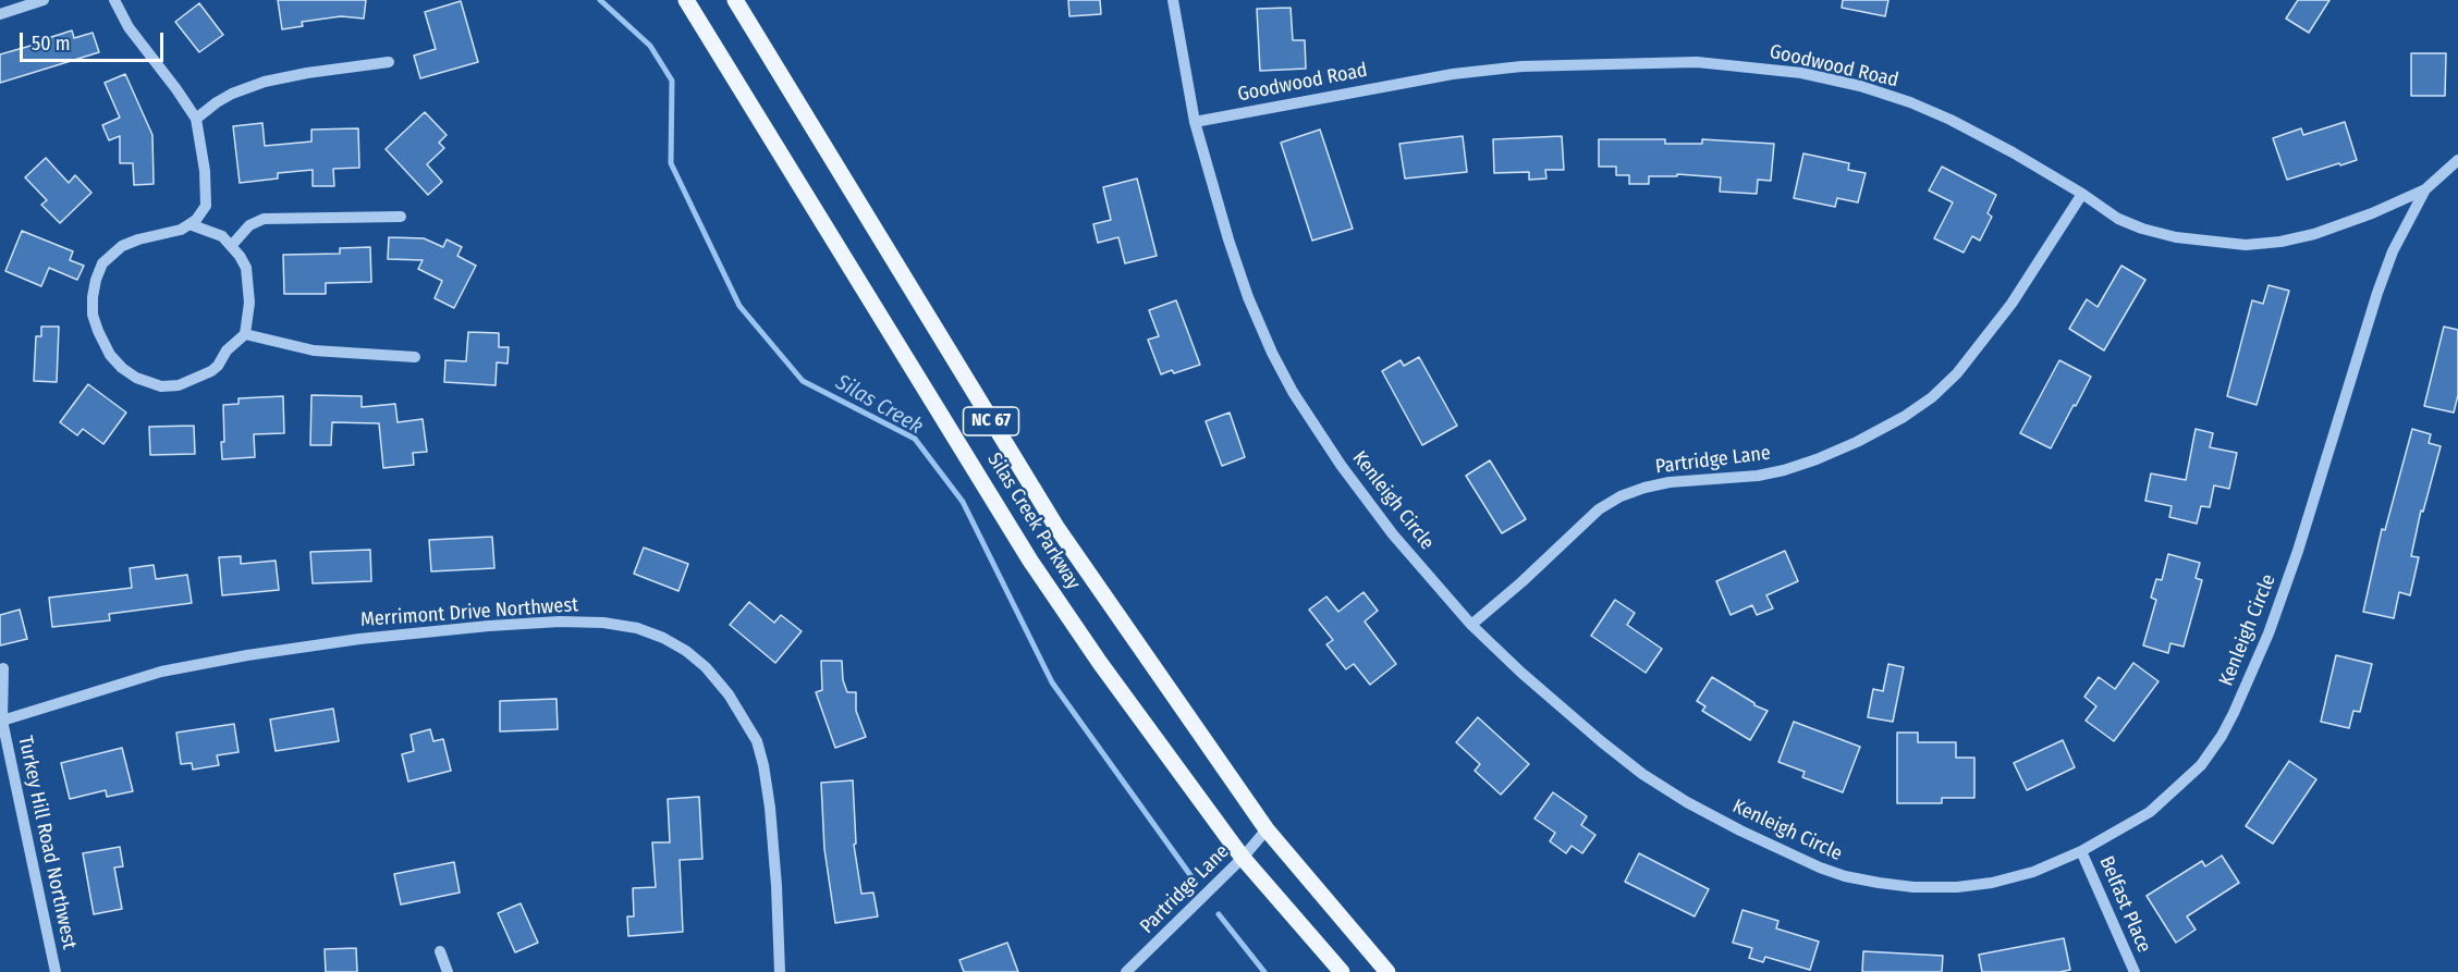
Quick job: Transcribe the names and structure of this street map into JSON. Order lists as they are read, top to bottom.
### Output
{
  "streets": {
    "main road": ["NC 67", "Silas Creek Parkway"],
    "street": [
      "Goodwood Road",
      "Partridge Lane",
      "Kenleigh Circle",
      "Merrimont Drive Northwest",
      "Turkey Hill Road Northwest",
      "Belfast Place"
    ]
  },
  "crossings": [
    ["Goodwood Road", "Partridge Lane"],
    ["Goodwood Road", "Kenleigh Circle"],
    ["Partridge Lane", "Kenleigh Circle"],
    ["Partridge Lane", "Silas Creek Parkway"],
    ["Kenleigh Circle", "Belfast Place"],
    ["Merrimont Drive Northwest", "Turkey Hill Road Northwest"]
  ],
  "water": ["Silas Creek"],
  "scale_bar": "50 m"
}
